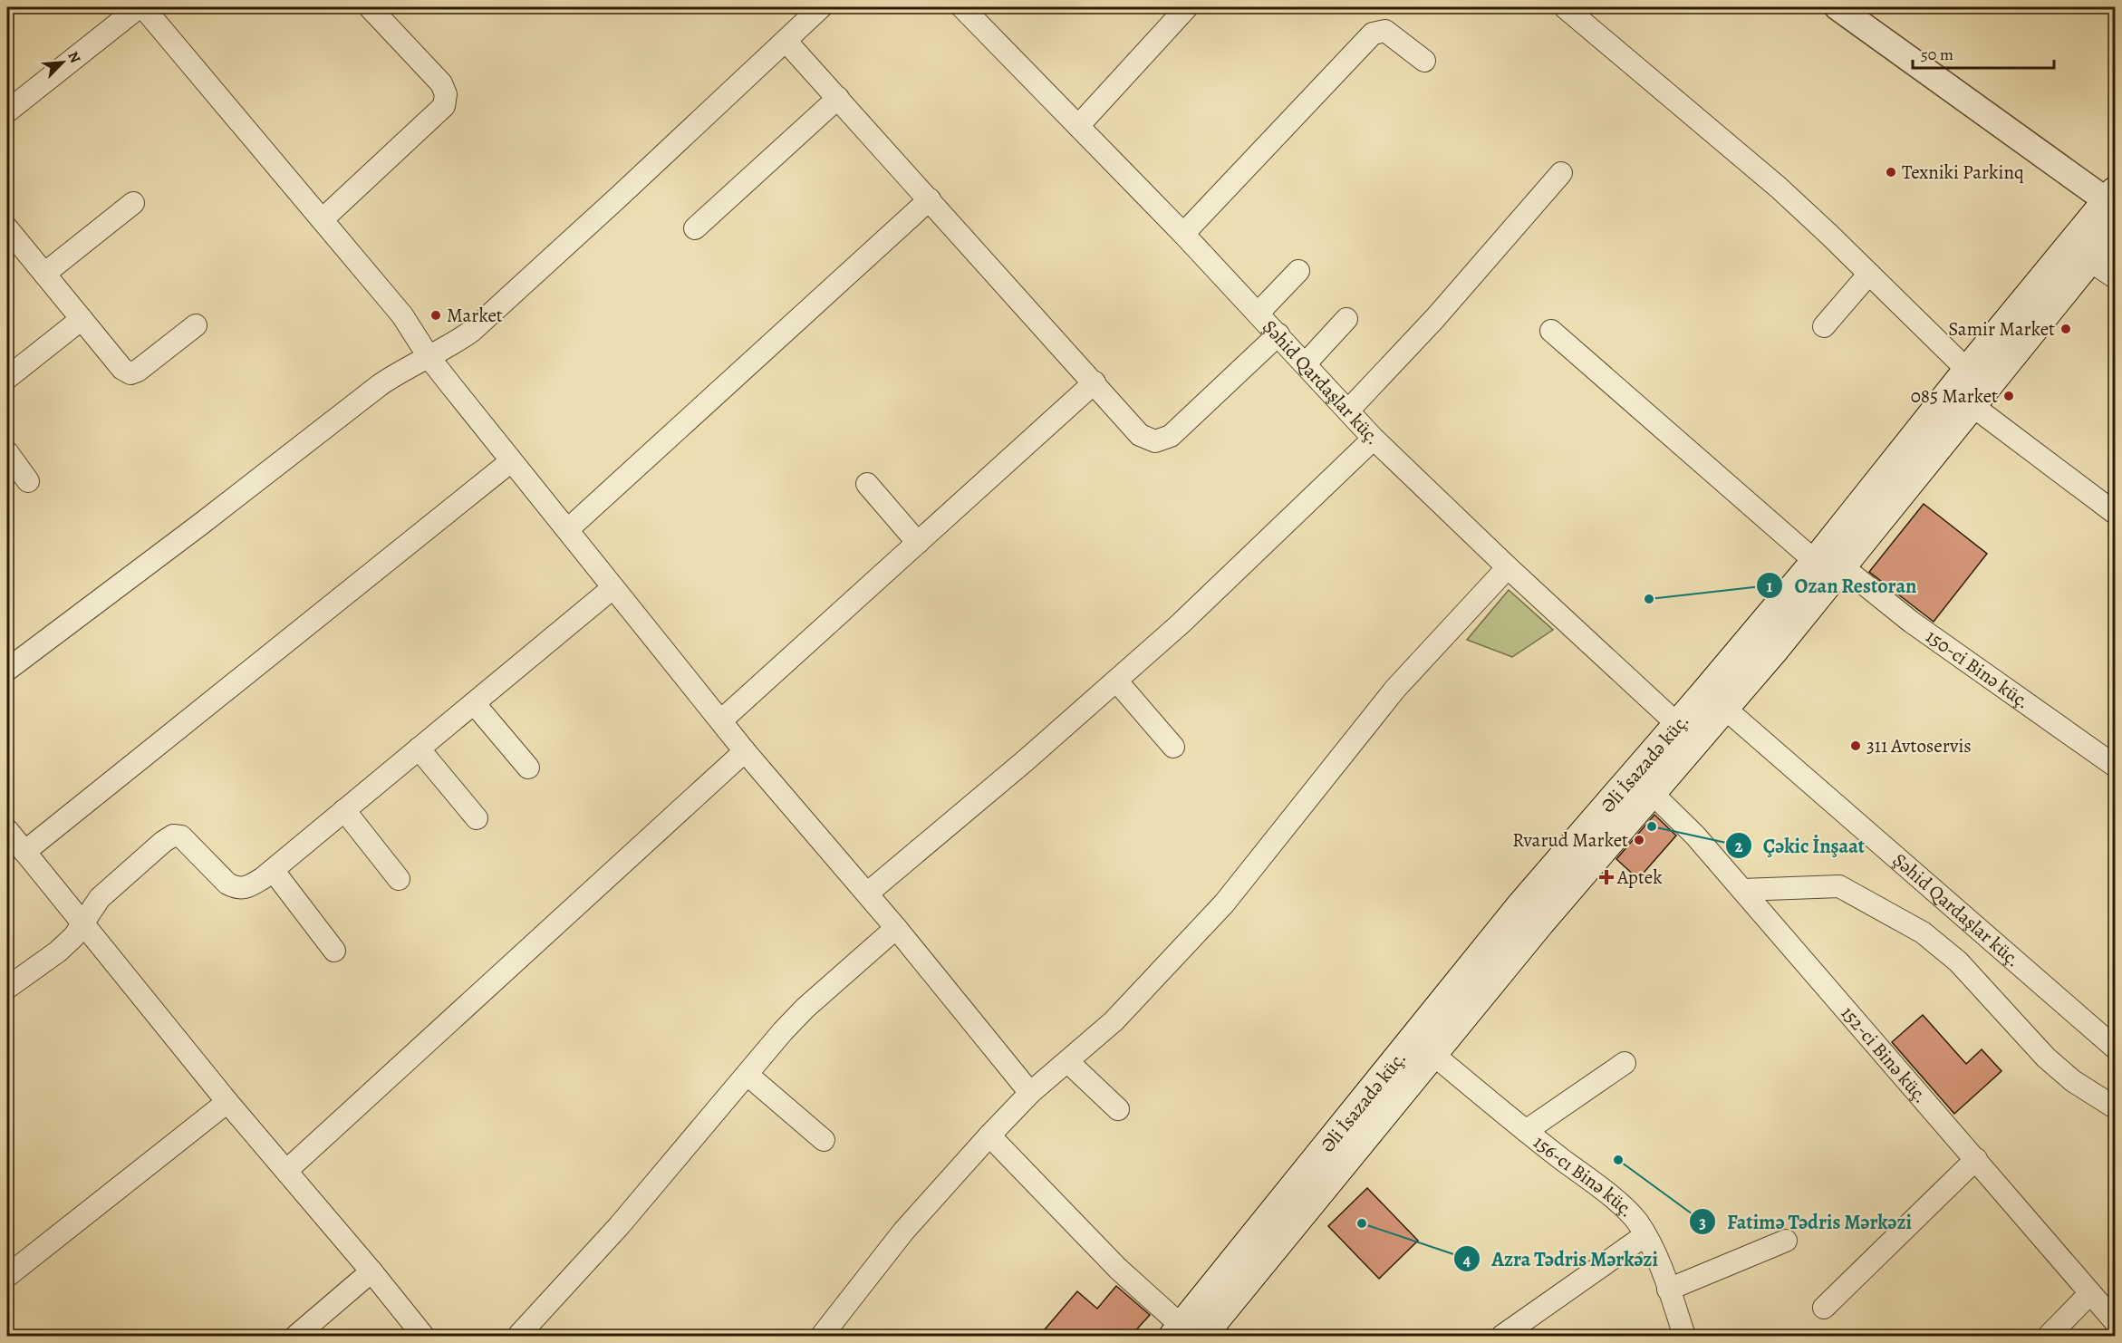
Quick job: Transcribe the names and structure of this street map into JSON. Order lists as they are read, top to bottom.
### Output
{
  "streets": {
    "main road": ["Əli İsazadə küç."],
    "street": [
      "Şəhid Qardaşlar küç.",
      "150-ci Binə küç.",
      "152-ci Binə küç.",
      "156-cı Binə küç."
    ]
  },
  "crossings": [
    ["Şəhid Qardaşlar küç.", "Əli İsazadə küç."],
    ["150-ci Binə küç.", "Əli İsazadə küç."],
    ["Əli İsazadə küç.", "152-ci Binə küç."],
    ["Əli İsazadə küç.", "156-cı Binə küç."]
  ],
  "places": {
    "other": [
      "Texniki Parkinq",
      "Market",
      "Samir Market",
      "085 Market",
      "Ozan Restoran",
      "311 Avtoservis",
      "Çəkic İnşaat",
      "Rvarud Market",
      "Fatimə Tədris Mərkəzi",
      "Azra Tədris Mərkəzi"
    ],
    "health": ["Aptek"]
  },
  "scale_bar": "50 m",
  "north": "top right"
}
